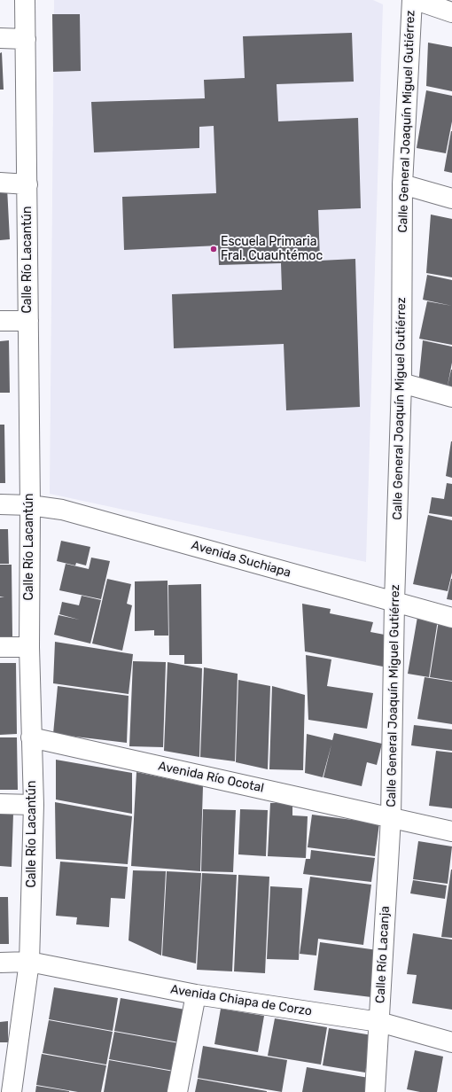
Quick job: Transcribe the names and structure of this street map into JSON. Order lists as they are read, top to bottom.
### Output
{
  "streets": {
    "street": [
      "Calle General Joaquín Miguel Gutiérrez",
      "Calle Río Lacantún",
      "Avenida Suchiapa",
      "Avenida Río Ocotal",
      "Calle Río Lacanja",
      "Avenida Chiapa de Corzo"
    ]
  },
  "crossings": [
    ["Calle General Joaquín Miguel Gutiérrez", "Avenida Suchiapa"],
    ["Calle General Joaquín Miguel Gutiérrez", "Avenida Río Ocotal"],
    ["Calle General Joaquín Miguel Gutiérrez", "Calle Río Lacanja"],
    ["Calle Río Lacantún", "Avenida Suchiapa"],
    ["Calle Río Lacantún", "Avenida Río Ocotal"],
    ["Calle Río Lacantún", "Avenida Chiapa de Corzo"],
    ["Avenida Río Ocotal", "Calle Río Lacanja"],
    ["Calle Río Lacanja", "Avenida Chiapa de Corzo"]
  ],
  "places": ["Escuela Primaria Fral. Cuauhtémoc"]
}
